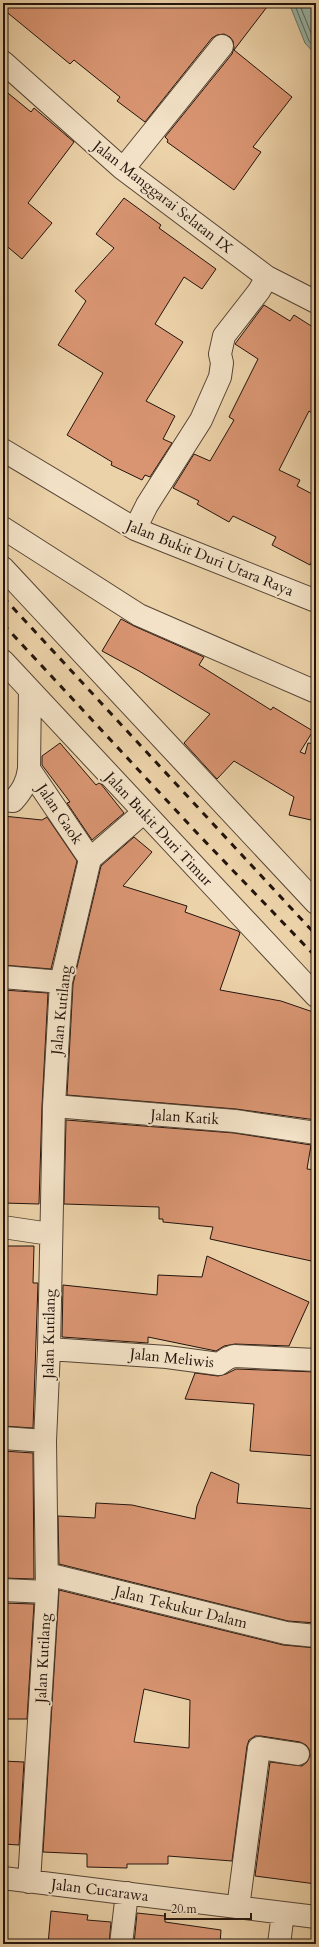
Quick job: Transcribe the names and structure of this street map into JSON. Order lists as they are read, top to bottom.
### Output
{
  "streets": {
    "street": [
      "Jalan Manggarai Selatan IX",
      "Jalan Bukit Duri Utara Raya",
      "Jalan Gaok",
      "Jalan Bukit Duri Timur",
      "Jalan Kutilang",
      "Jalan Katik",
      "Jalan Meliwis",
      "Jalan Tekukur Dalam",
      "Jalan Cucarawa"
    ]
  },
  "crossings": [
    ["Jalan Gaok", "Jalan Bukit Duri Timur"],
    ["Jalan Gaok", "Jalan Kutilang"],
    ["Jalan Kutilang", "Jalan Katik"],
    ["Jalan Kutilang", "Jalan Meliwis"],
    ["Jalan Kutilang", "Jalan Tekukur Dalam"],
    ["Jalan Kutilang", "Jalan Cucarawa"]
  ],
  "scale_bar": "20 m"
}
